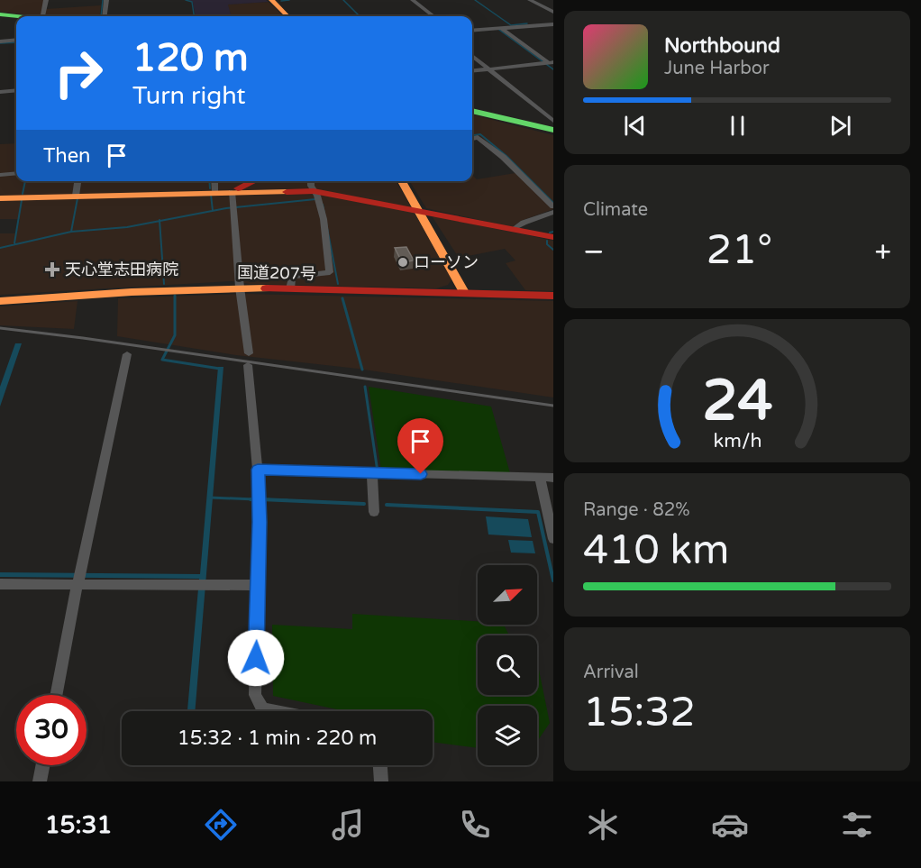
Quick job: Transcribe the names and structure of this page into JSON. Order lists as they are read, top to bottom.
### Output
{
  "streets": {
    "main road": ["国道207号"]
  },
  "places": {
    "other": ["ローソン"],
    "health": ["天心堂志田病院"]
  },
  "north": "top right",
  "page": {
    "turn": ["120 m", "Turn right"],
    "song": ["Northbound", "June Harbor"],
    "then": "Then",
    "tile": [
      "Climate",
      ["Range · 82%", "410 km"],
      ["Arrival", "15:32"]
    ],
    "heat": ["−", "21°", "+"],
    "limit": "30",
    "trip": "15:32 · 1 min · 220 m",
    "tabs": "15:31",
    "gauge": ["24", "km/h"]
  }
}
